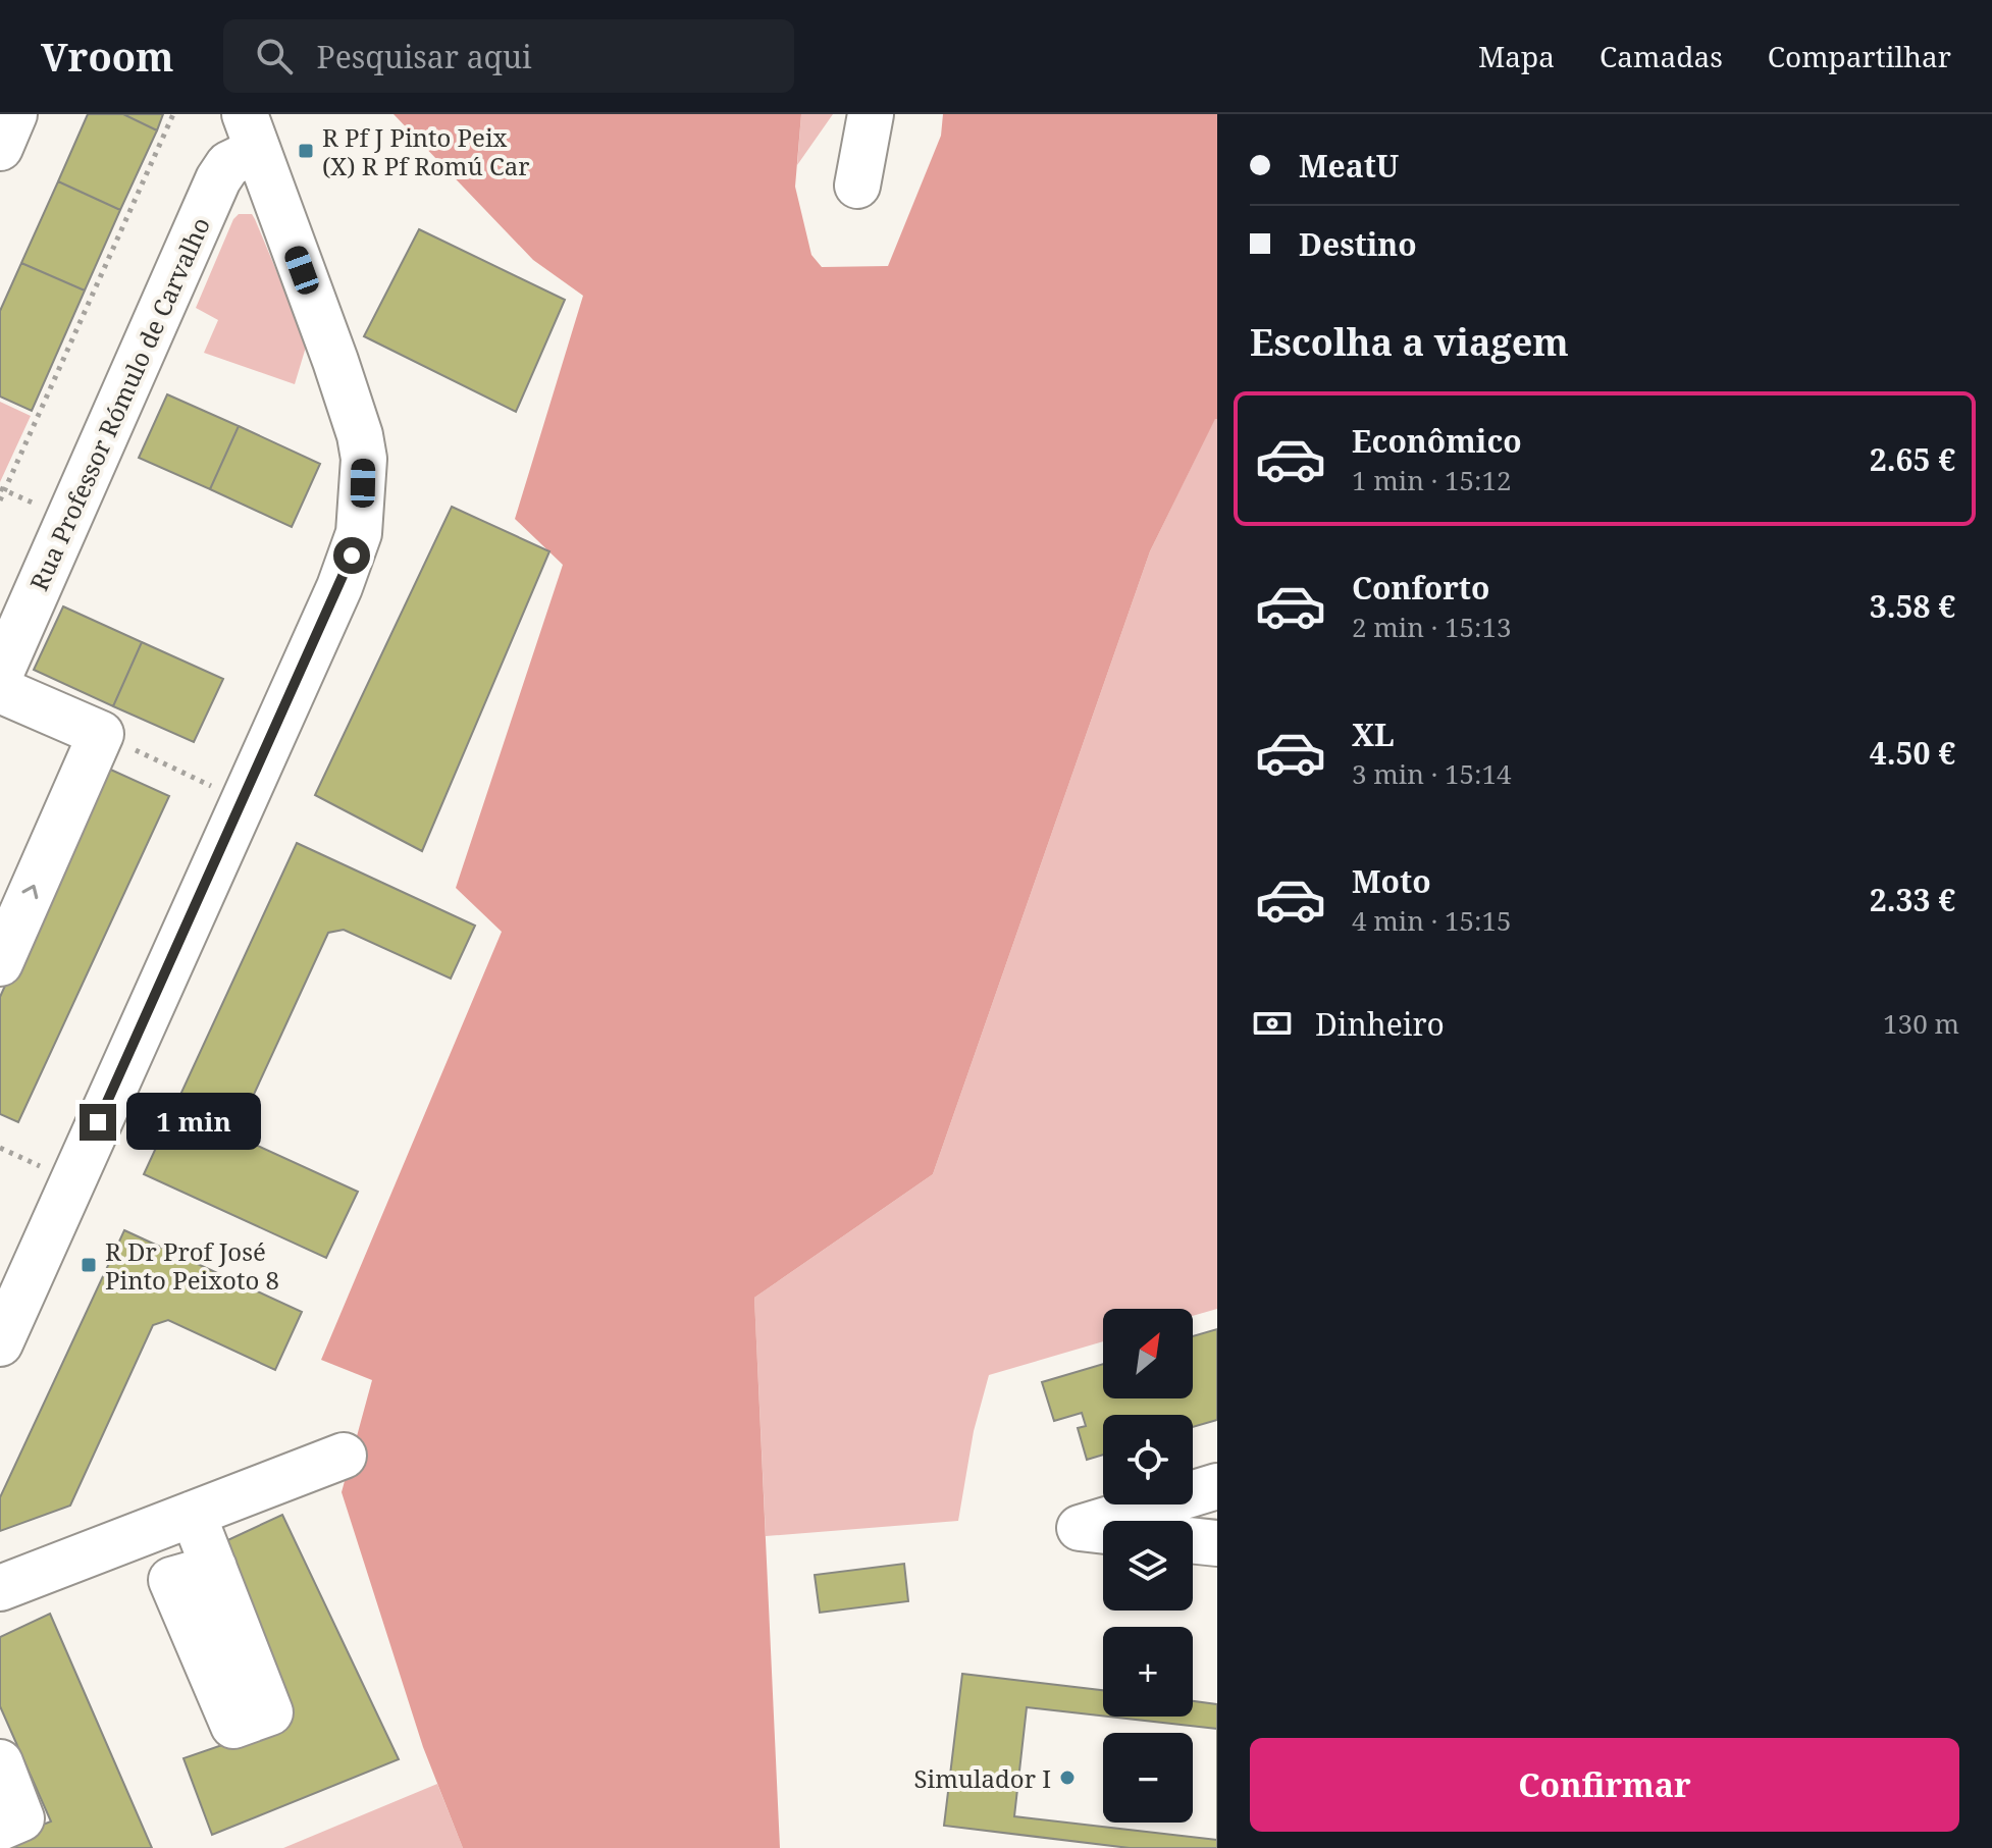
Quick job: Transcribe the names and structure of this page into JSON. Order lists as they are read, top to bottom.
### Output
{
  "streets": {
    "street": ["Rua Professor Rómulo de Carvalho"]
  },
  "places": {
    "transit": ["R Pf J Pinto Peix (X) R Pf Romú Car", "R Dr Prof José Pinto Peixoto 8"],
    "other": ["Simulador I"]
  },
  "north": "top right",
  "page": {
    "header": "Vroom",
    "search": "Pesquisar aqui",
    "nav": ["Mapa", "Camadas", "Compartilhar"],
    "banner": ["MeatU", "Destino"],
    "heading": "Escolha a viagem",
    "list": [
      {
        "name": "Econômico",
        "note": "1 min · 15:12",
        "value": "2.65 €"
      },
      {
        "name": "Conforto",
        "note": "2 min · 15:13",
        "value": "3.58 €"
      },
      {
        "name": "XL",
        "note": "3 min · 15:14",
        "value": "4.50 €"
      },
      {
        "name": "Moto",
        "note": "4 min · 15:15",
        "value": "2.33 €"
      }
    ],
    "pay": ["Dinheiro", "130 m"],
    "bubble": "1 min",
    "map_buttons": ["+", "−"],
    "buttons": "Confirmar"
  }
}
